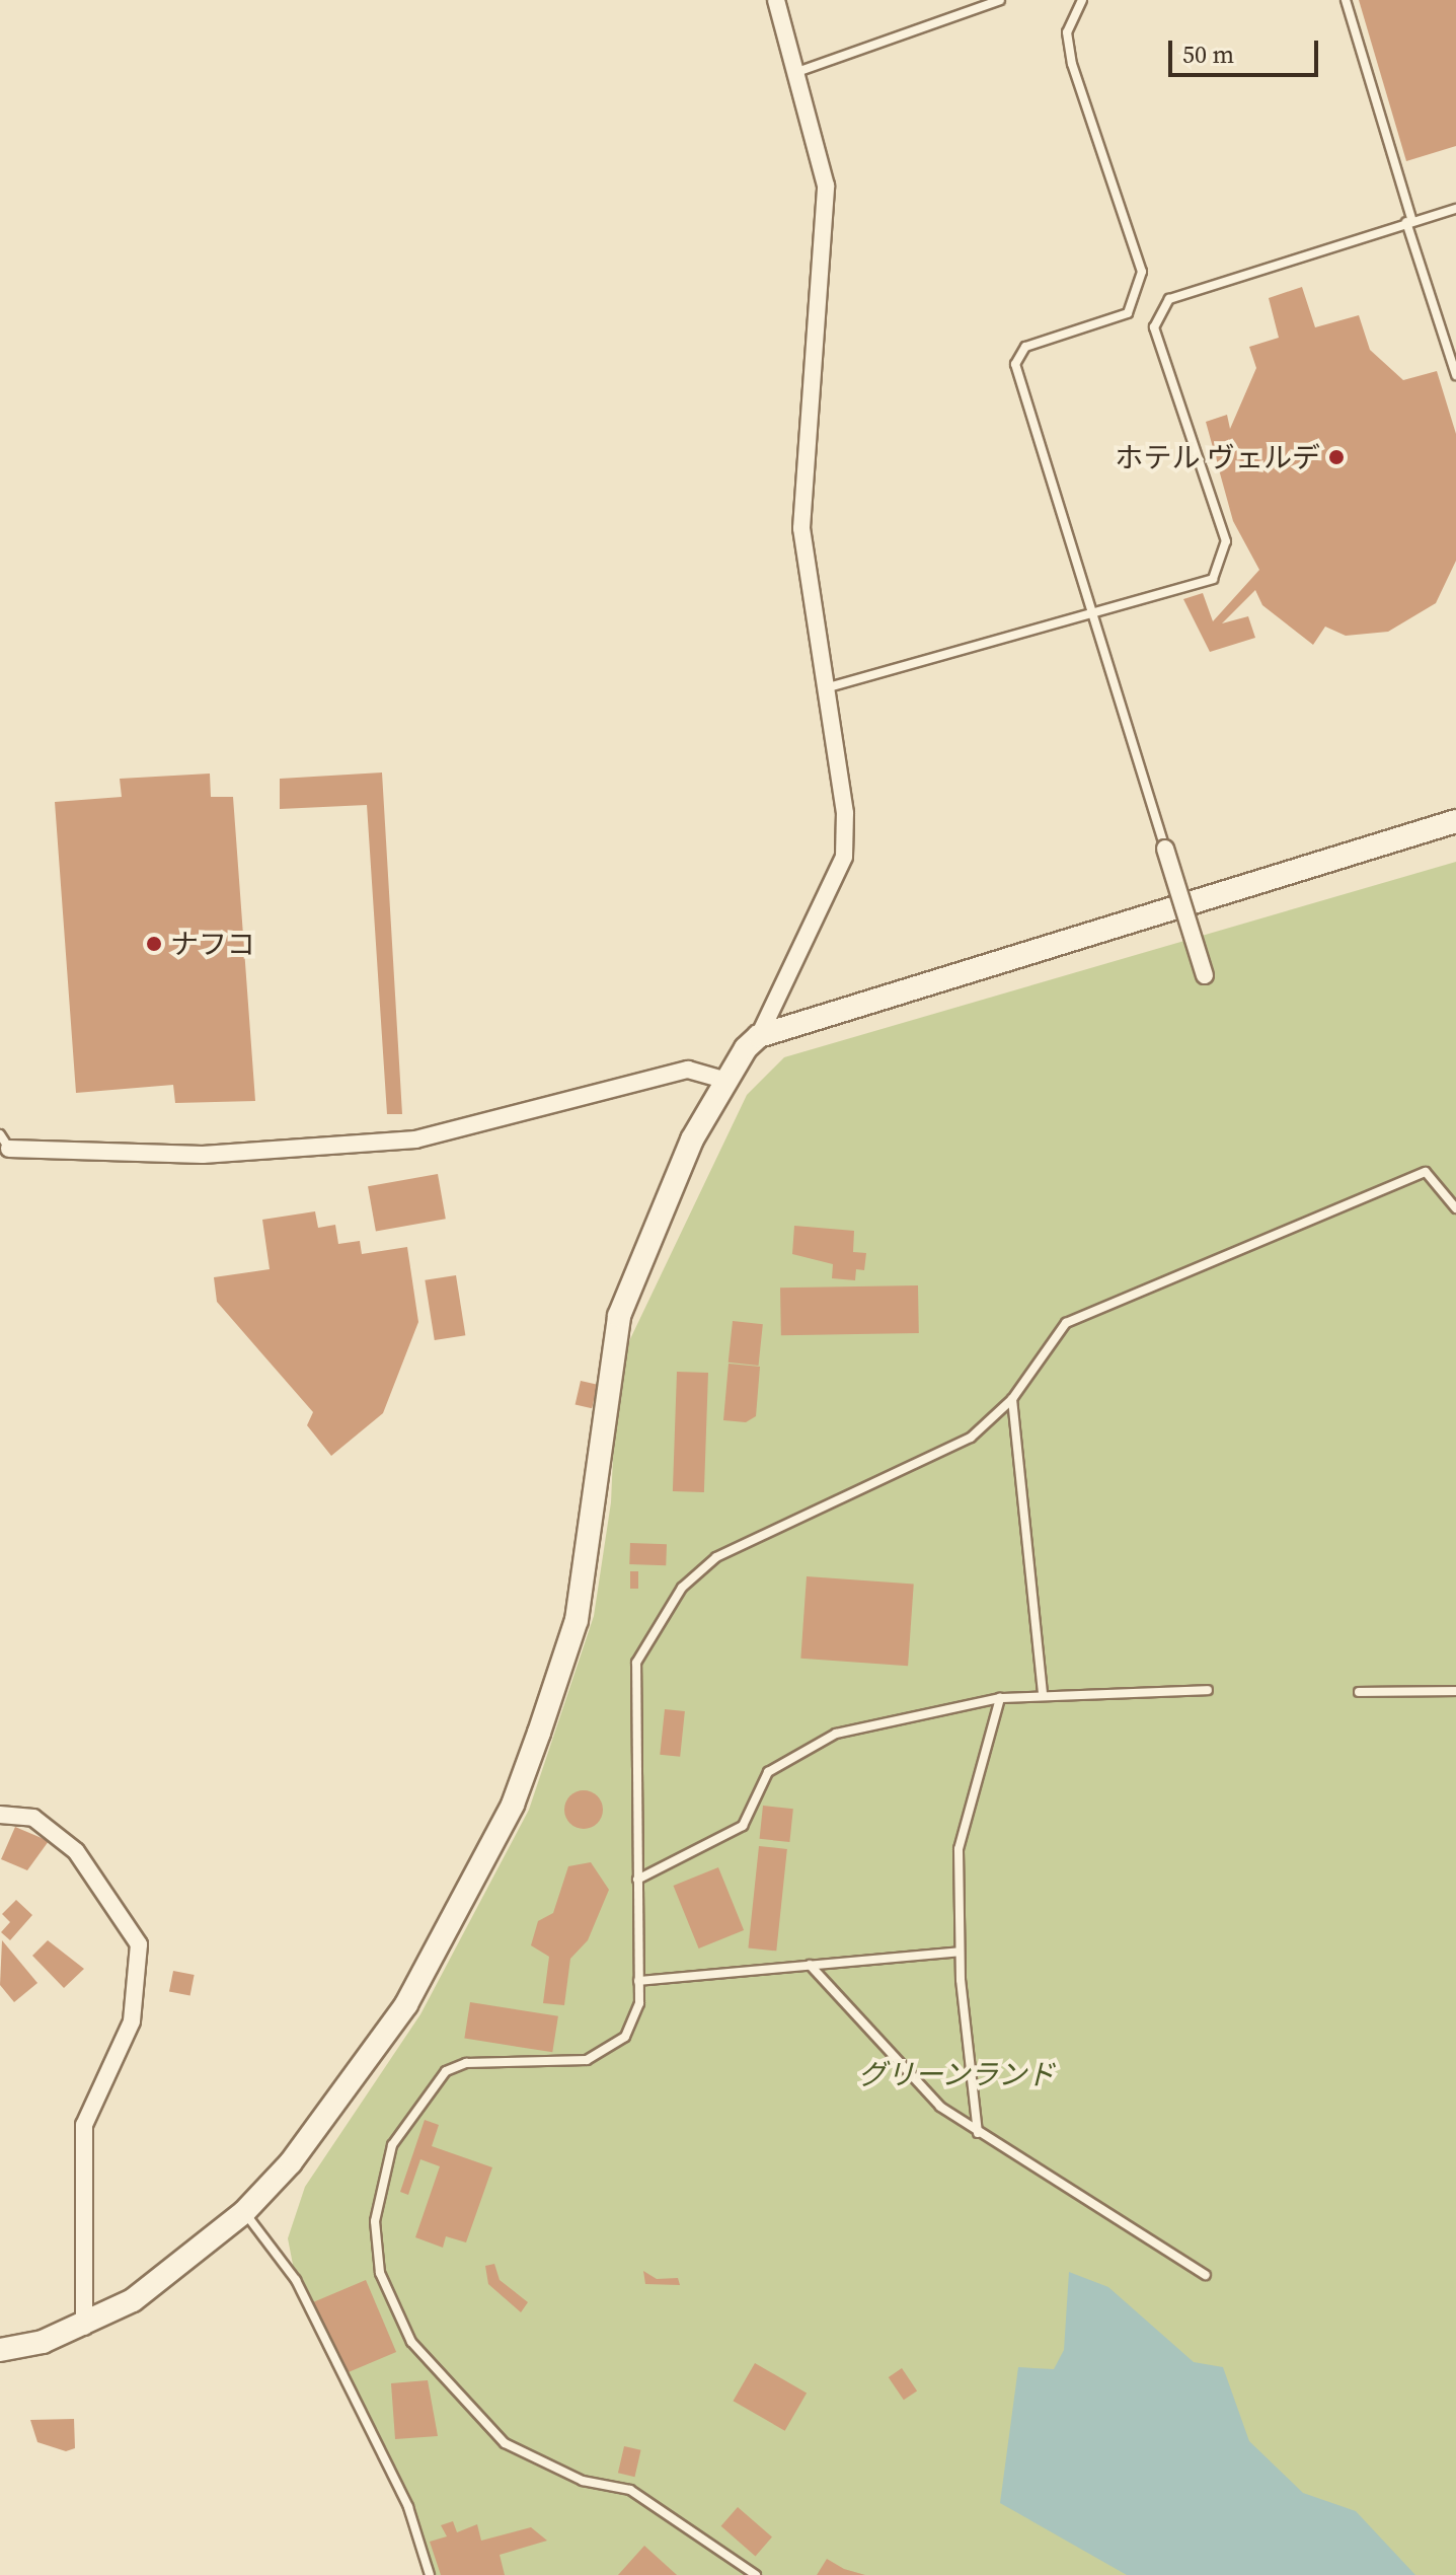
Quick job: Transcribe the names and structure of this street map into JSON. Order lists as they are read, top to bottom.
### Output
{
  "parks": ["グリーンランド"],
  "places": ["ホテル ヴェルデ", "ナフコ"],
  "scale_bar": "50 m"
}
